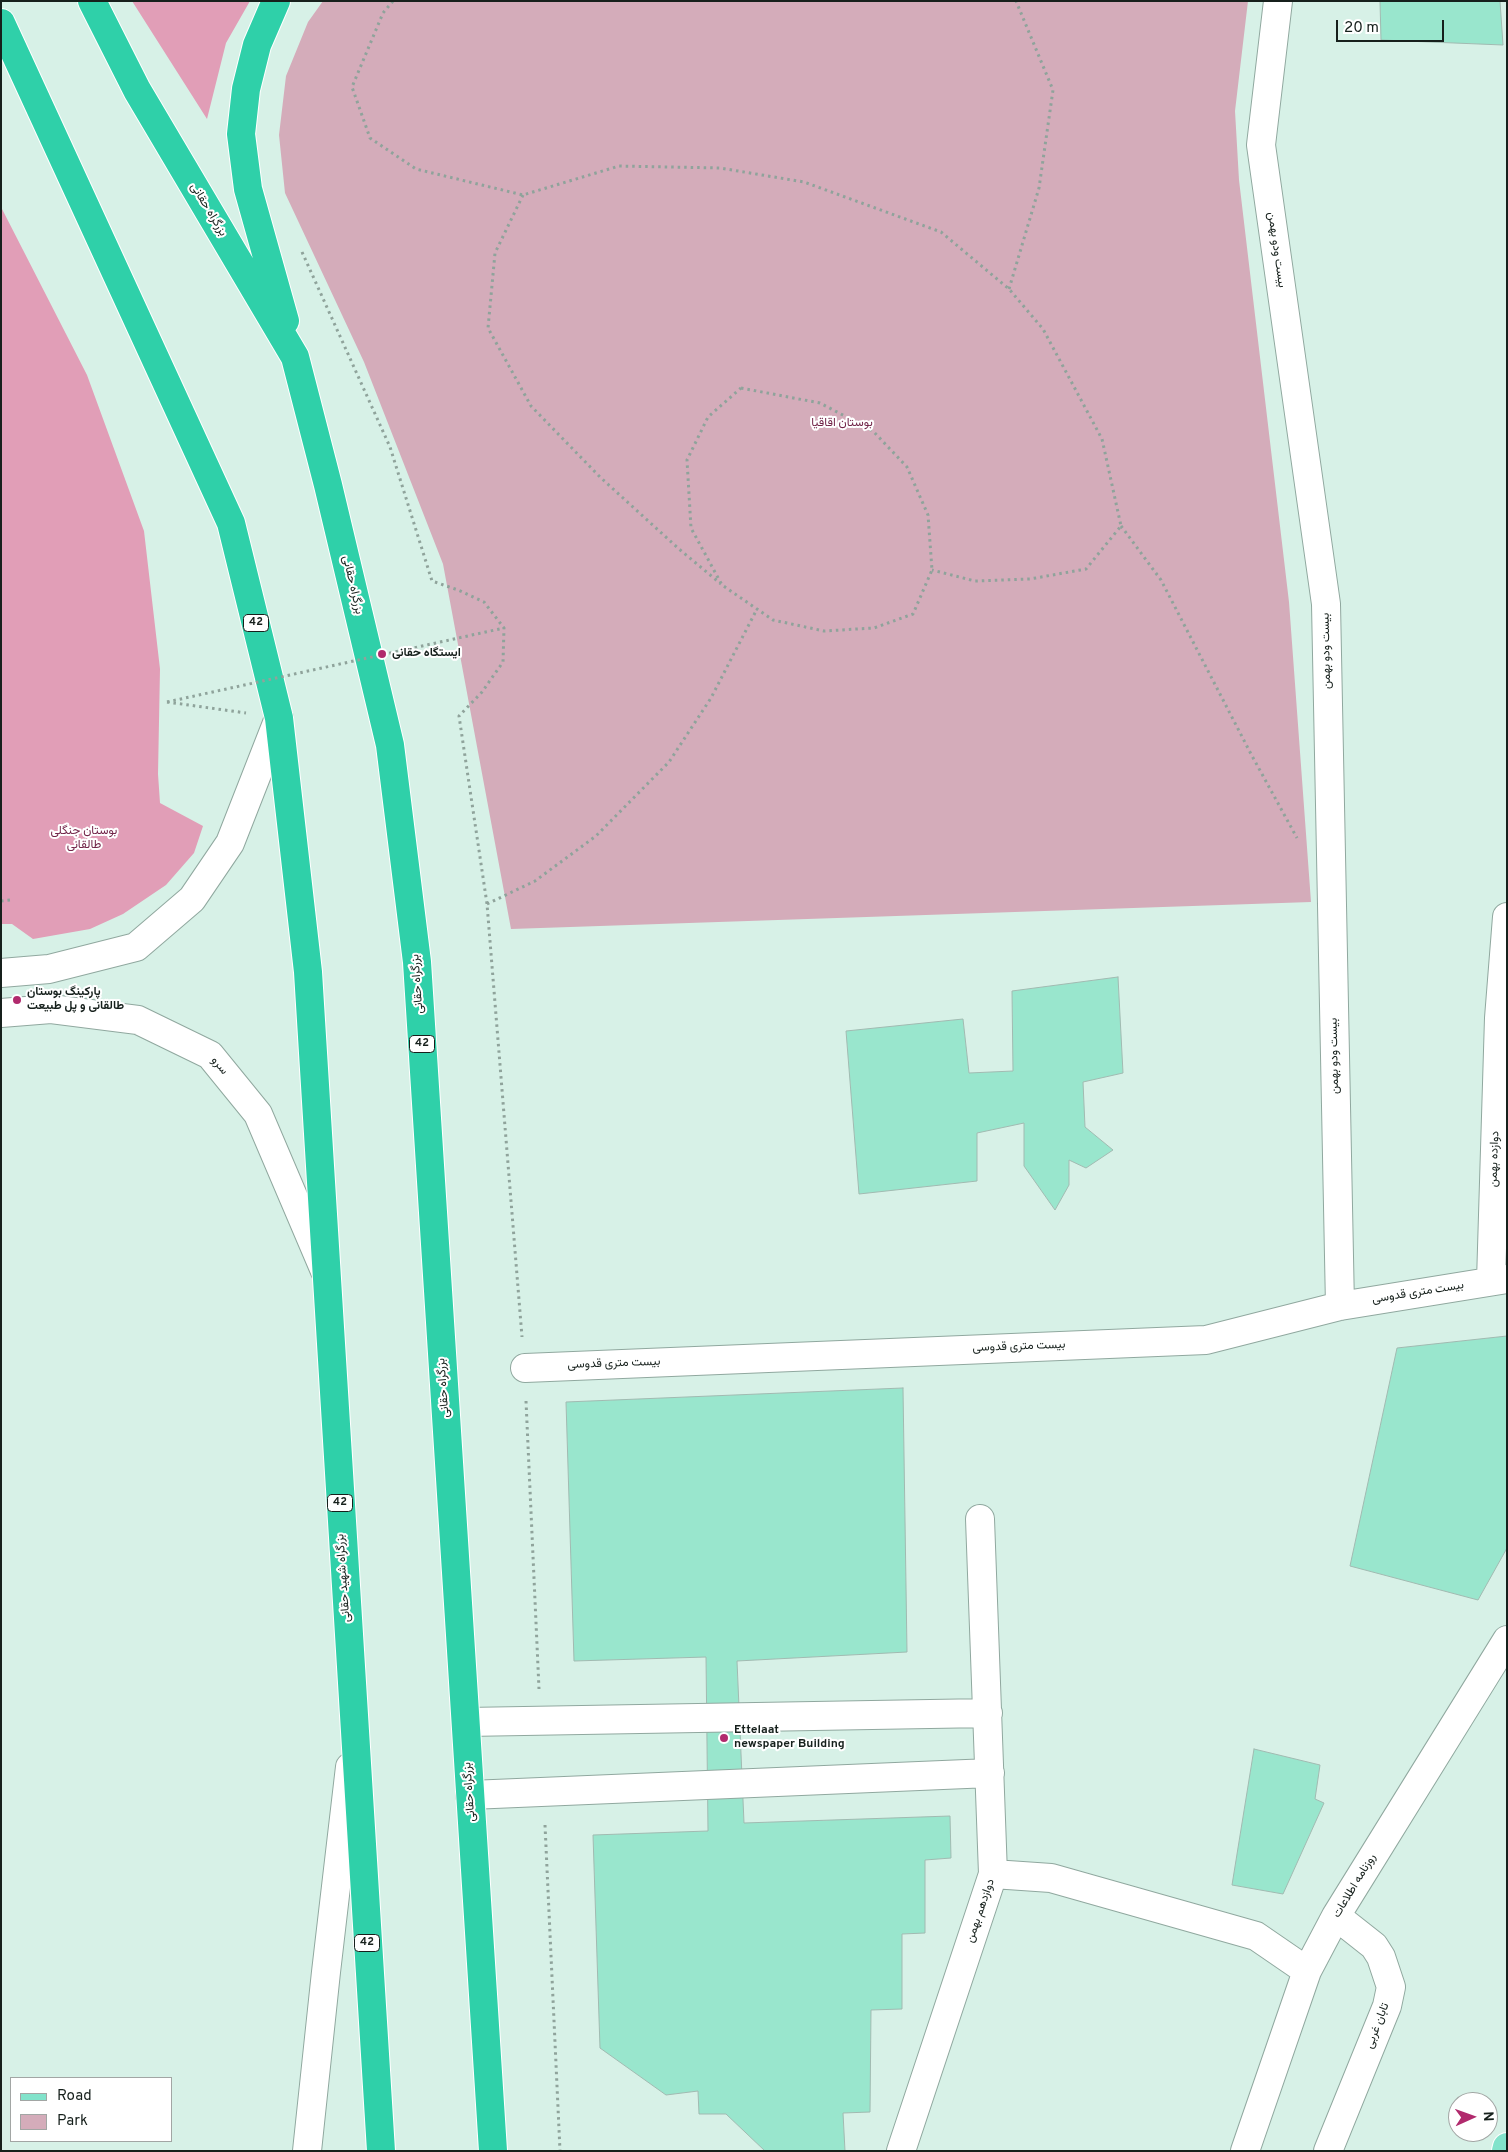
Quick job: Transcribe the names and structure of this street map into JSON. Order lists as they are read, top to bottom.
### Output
{
  "streets": {
    "highway": ["بزرگراه حقانی", "42", "بزرگراه شهید حقانی"],
    "street": [
      "بیست ودو بهمن",
      "سرو",
      "دوازده بهمن",
      "بیست متری قدوسی",
      "روزنامه اطلاعات",
      "دوازدهم بهمن",
      "تابان غربی"
    ]
  },
  "crossings": [
    ["بیست ودو بهمن", "بیست متری قدوسی"],
    ["42", "سرو"],
    ["42", "بزرگراه شهید حقانی"],
    ["سرو", "بزرگراه شهید حقانی"],
    ["دوازده بهمن", "بیست متری قدوسی"],
    ["روزنامه اطلاعات", "دوازدهم بهمن"],
    ["روزنامه اطلاعات", "تابان غربی"]
  ],
  "parks": ["بوستان اقاقیا", "بوستان جنگلی طالقانی"],
  "places": ["ایستگاه حقانی", "پارکینگ بوستان طالقانی و پل طبیعت", "Ettelaat newspaper Building"],
  "legend": ["Road", "Park"],
  "scale_bar": "20 m",
  "north": "right"
}
